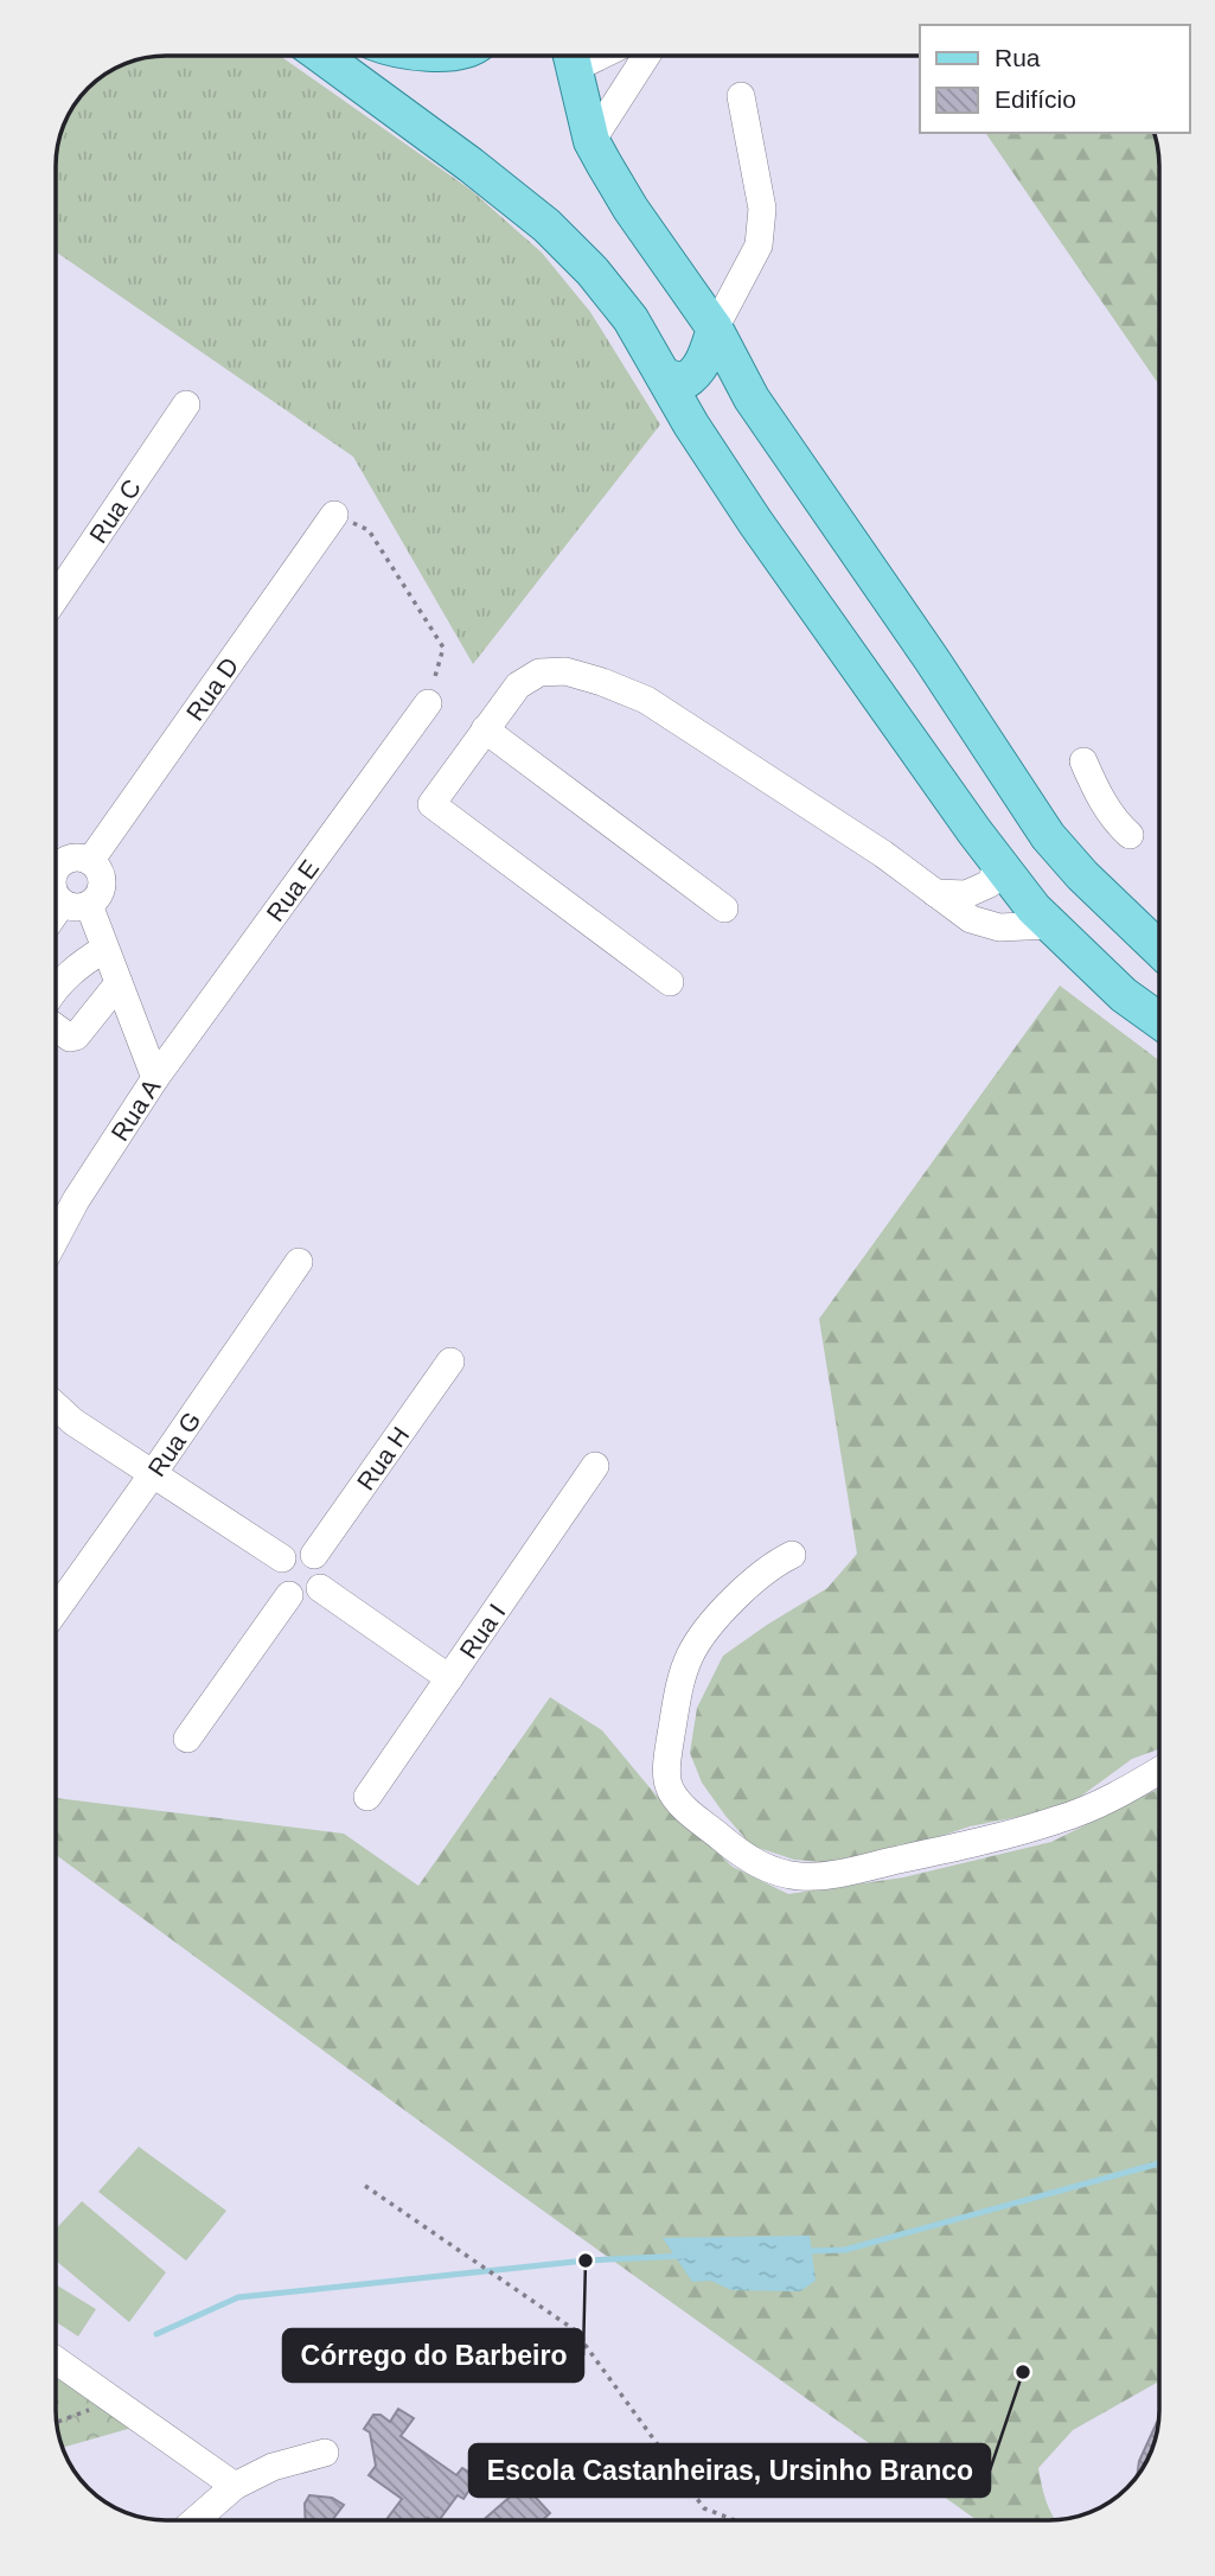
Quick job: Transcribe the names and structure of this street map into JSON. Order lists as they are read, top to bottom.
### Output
{
  "streets": {
    "street": [
      "Rua C",
      "Rua D",
      "Rua E",
      "Rua A",
      "Rua G",
      "Rua H",
      "Rua I"
    ]
  },
  "crossings": [
    ["Rua E", "Rua A"]
  ],
  "places": ["Córrego do Barbeiro", "Escola Castanheiras, Ursinho Branco"],
  "legend": ["Rua", "Edifício"]
}
